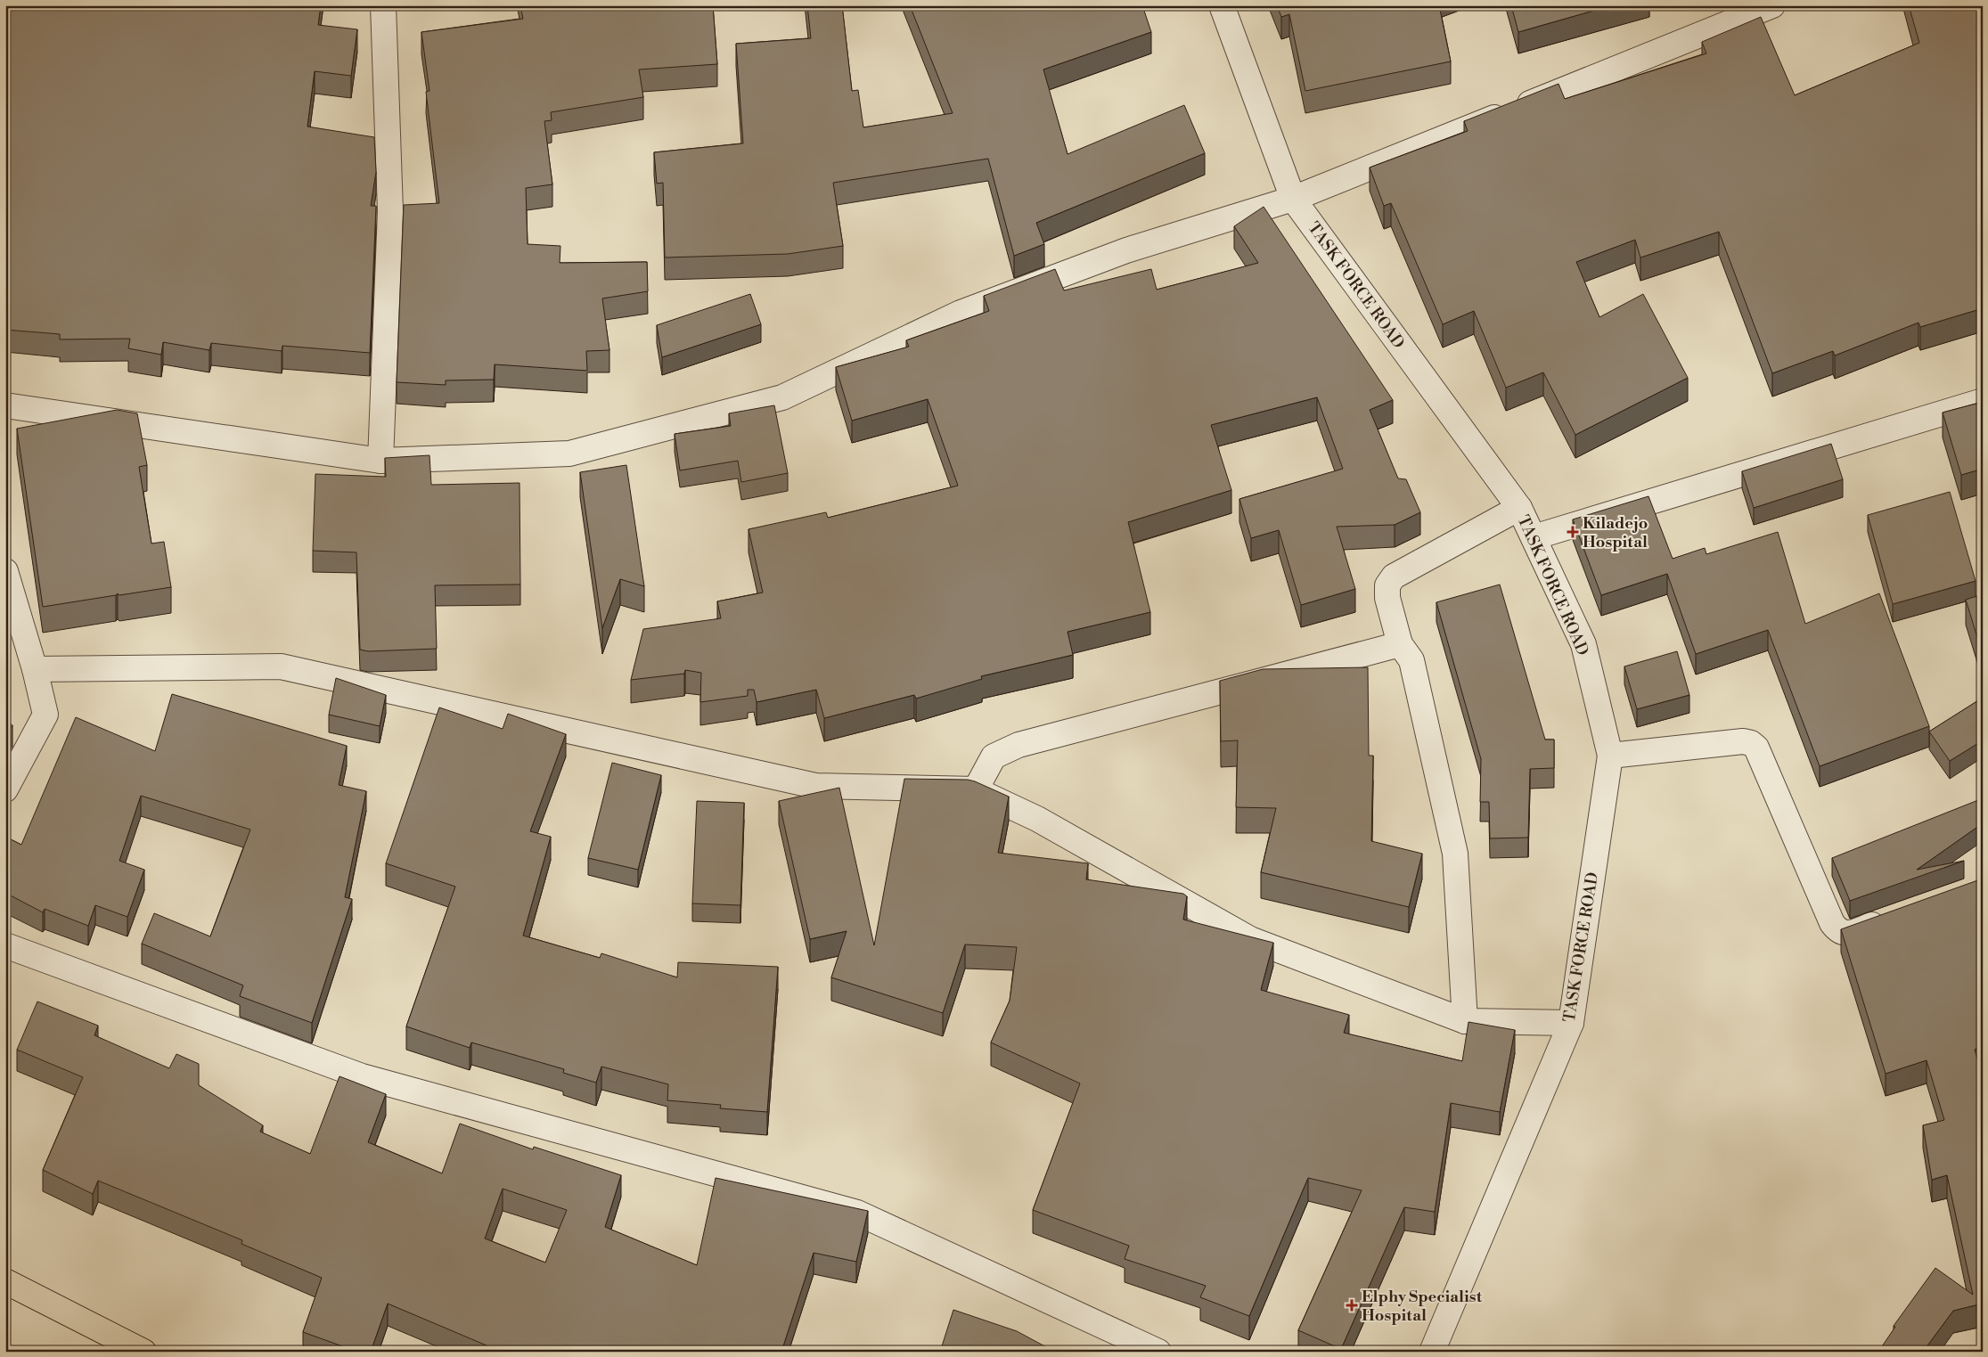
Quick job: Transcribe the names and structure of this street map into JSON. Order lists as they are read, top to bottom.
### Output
{
  "streets": {
    "street": ["TASK FORCE ROAD"]
  },
  "places": {
    "health": ["Kiladejo Hospital", "Elphy Specialist Hospital"]
  }
}
